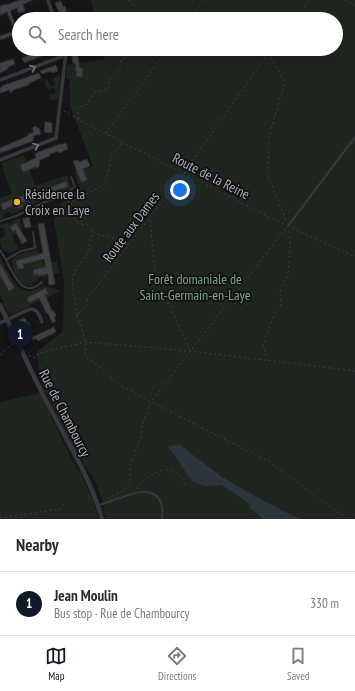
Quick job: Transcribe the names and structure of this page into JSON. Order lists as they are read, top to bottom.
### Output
{
  "streets": {
    "street": ["Rue de Chambourcy"],
    "path": ["Route de la Reine", "Route aux Dames"]
  },
  "crossings": [
    ["Route de la Reine", "Route aux Dames"]
  ],
  "parks": ["Forêt domaniale de Saint-Germain-en-Laye"],
  "places": ["Résidence la Croix en Laye"],
  "page": {
    "search": "Search here",
    "pins": "1",
    "heading": "Nearby",
    "list": [
      {
        "mark": "1",
        "name": "Jean Moulin",
        "note": "Bus stop · Rue de Chambourcy",
        "value": "330 m"
      }
    ],
    "nav": ["Map", "Directions", "Saved"]
  }
}
